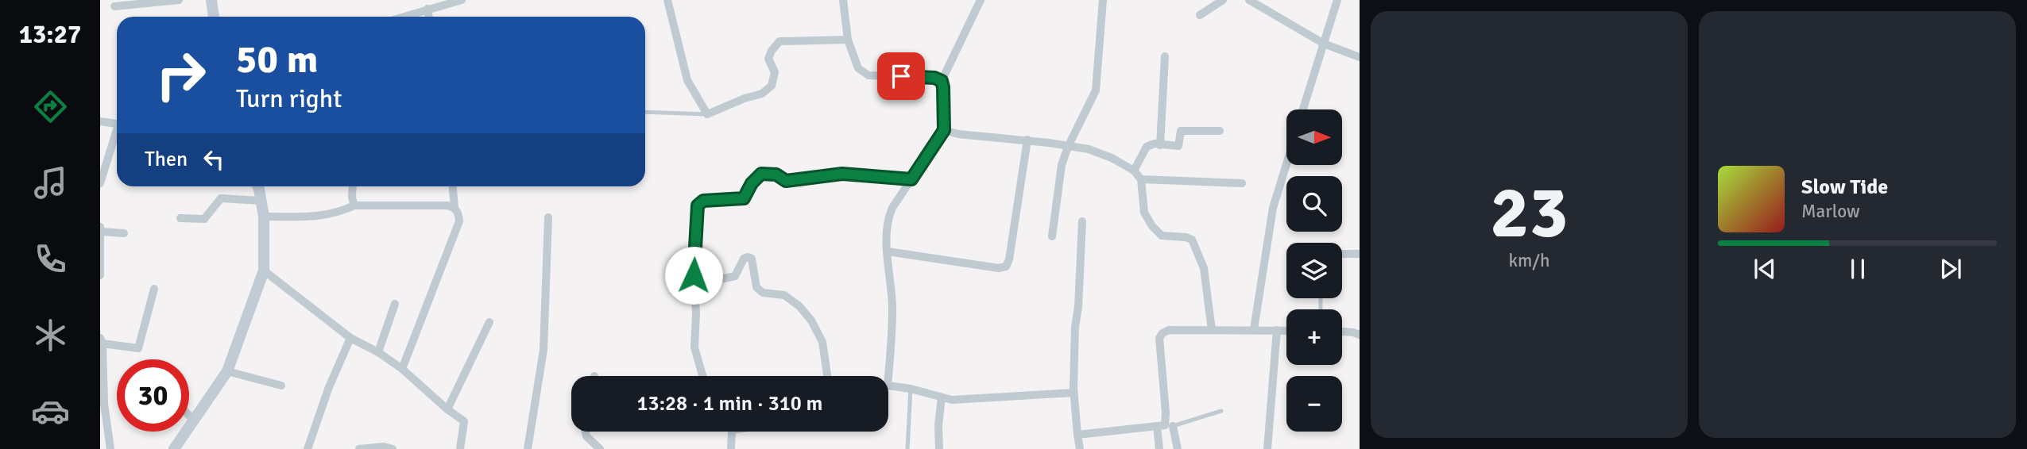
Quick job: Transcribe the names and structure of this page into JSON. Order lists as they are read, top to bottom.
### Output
{
  "north": "right",
  "page": {
    "tabs": "13:27",
    "tile": ["23", "km/h"],
    "turn": ["50 m", "Turn right"],
    "map_buttons": ["+", "−"],
    "then": "Then",
    "song": ["Slow Tide", "Marlow"],
    "limit": "30",
    "trip": "13:28 · 1 min · 310 m"
  }
}
